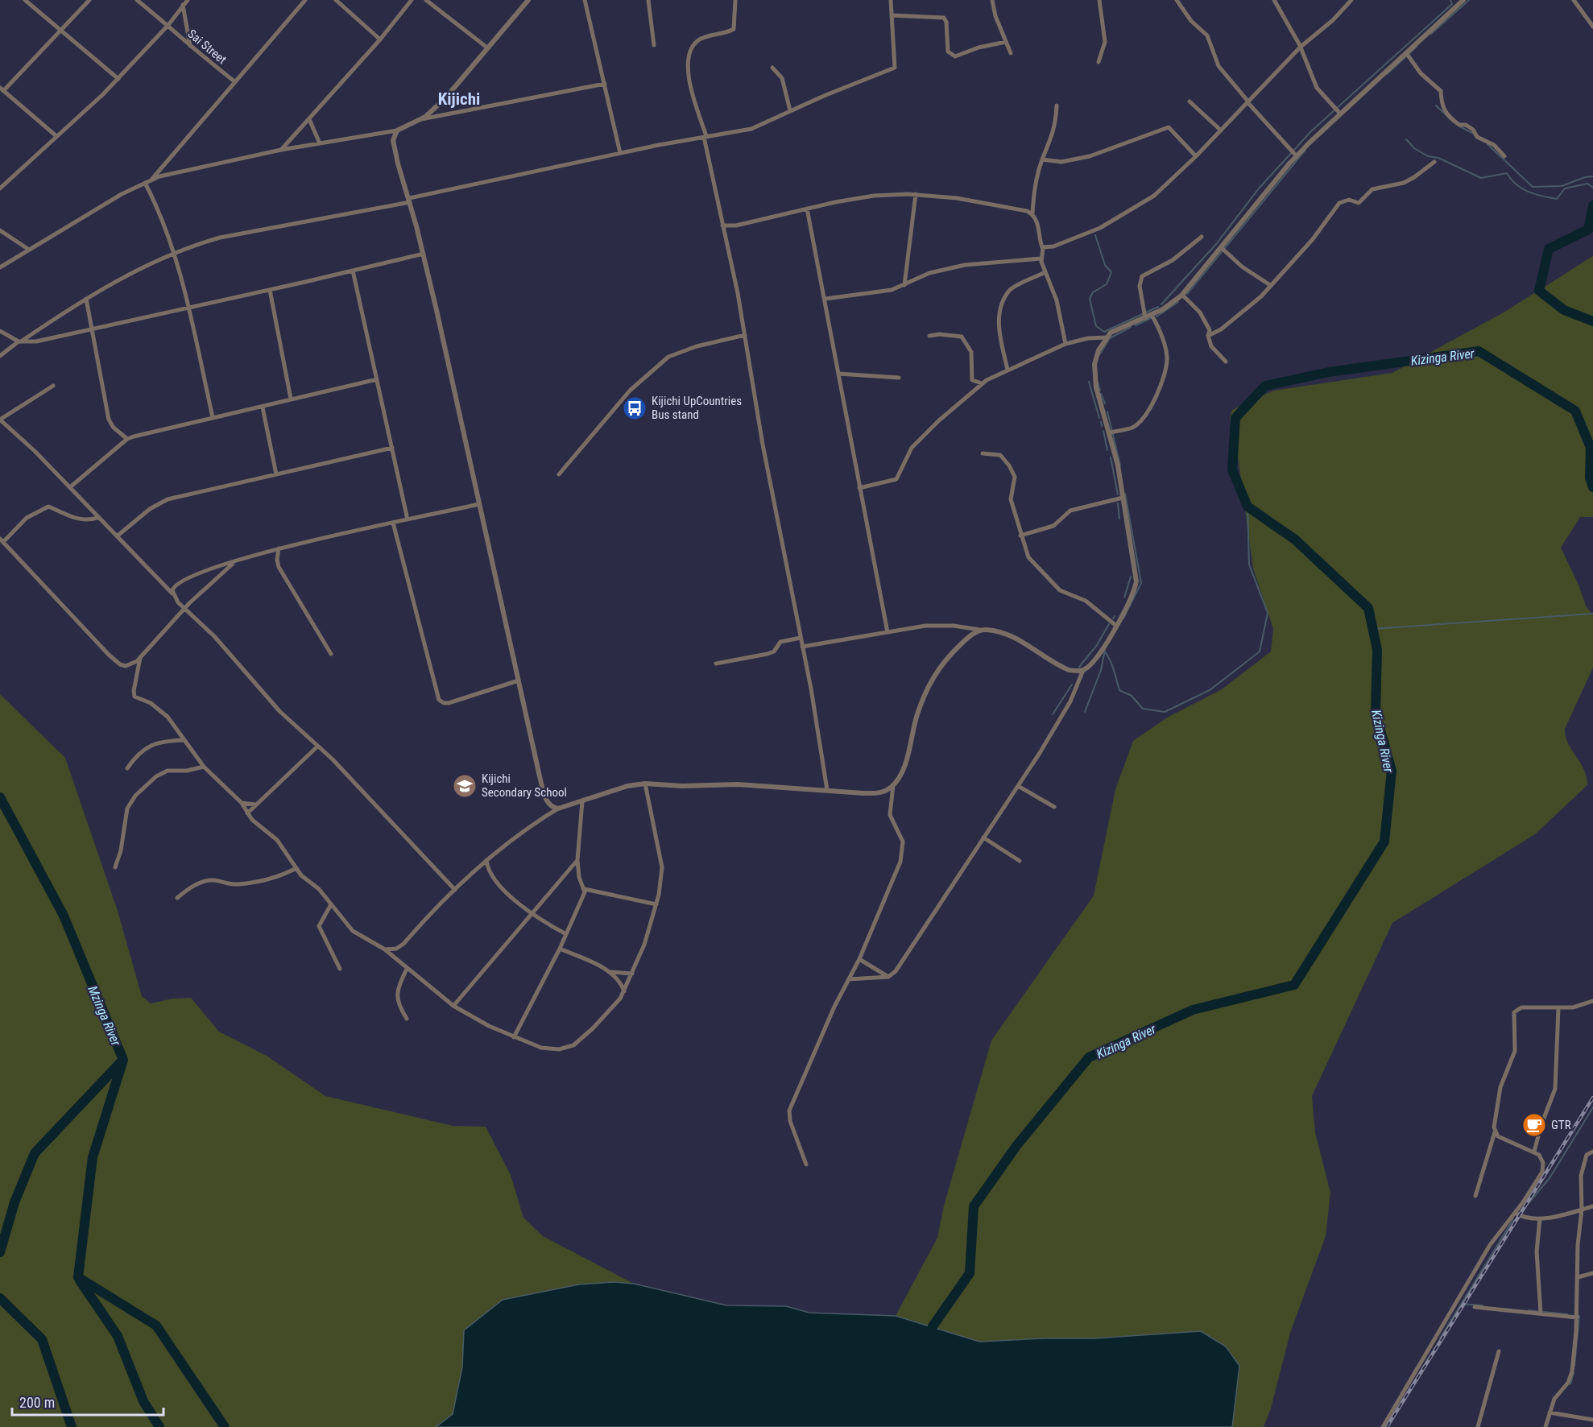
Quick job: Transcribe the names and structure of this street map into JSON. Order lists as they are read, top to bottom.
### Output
{
  "streets": {
    "street": ["Sai Street"]
  },
  "districts": ["Kijichi"],
  "water": ["Kizinga River", "Mzinga River"],
  "places": {
    "bus stop": ["Kijichi UpCountries Bus stand"],
    "school or university": ["Kijichi Secondary School"],
    "cafe": ["GTR"]
  },
  "scale_bar": "200 m"
}
